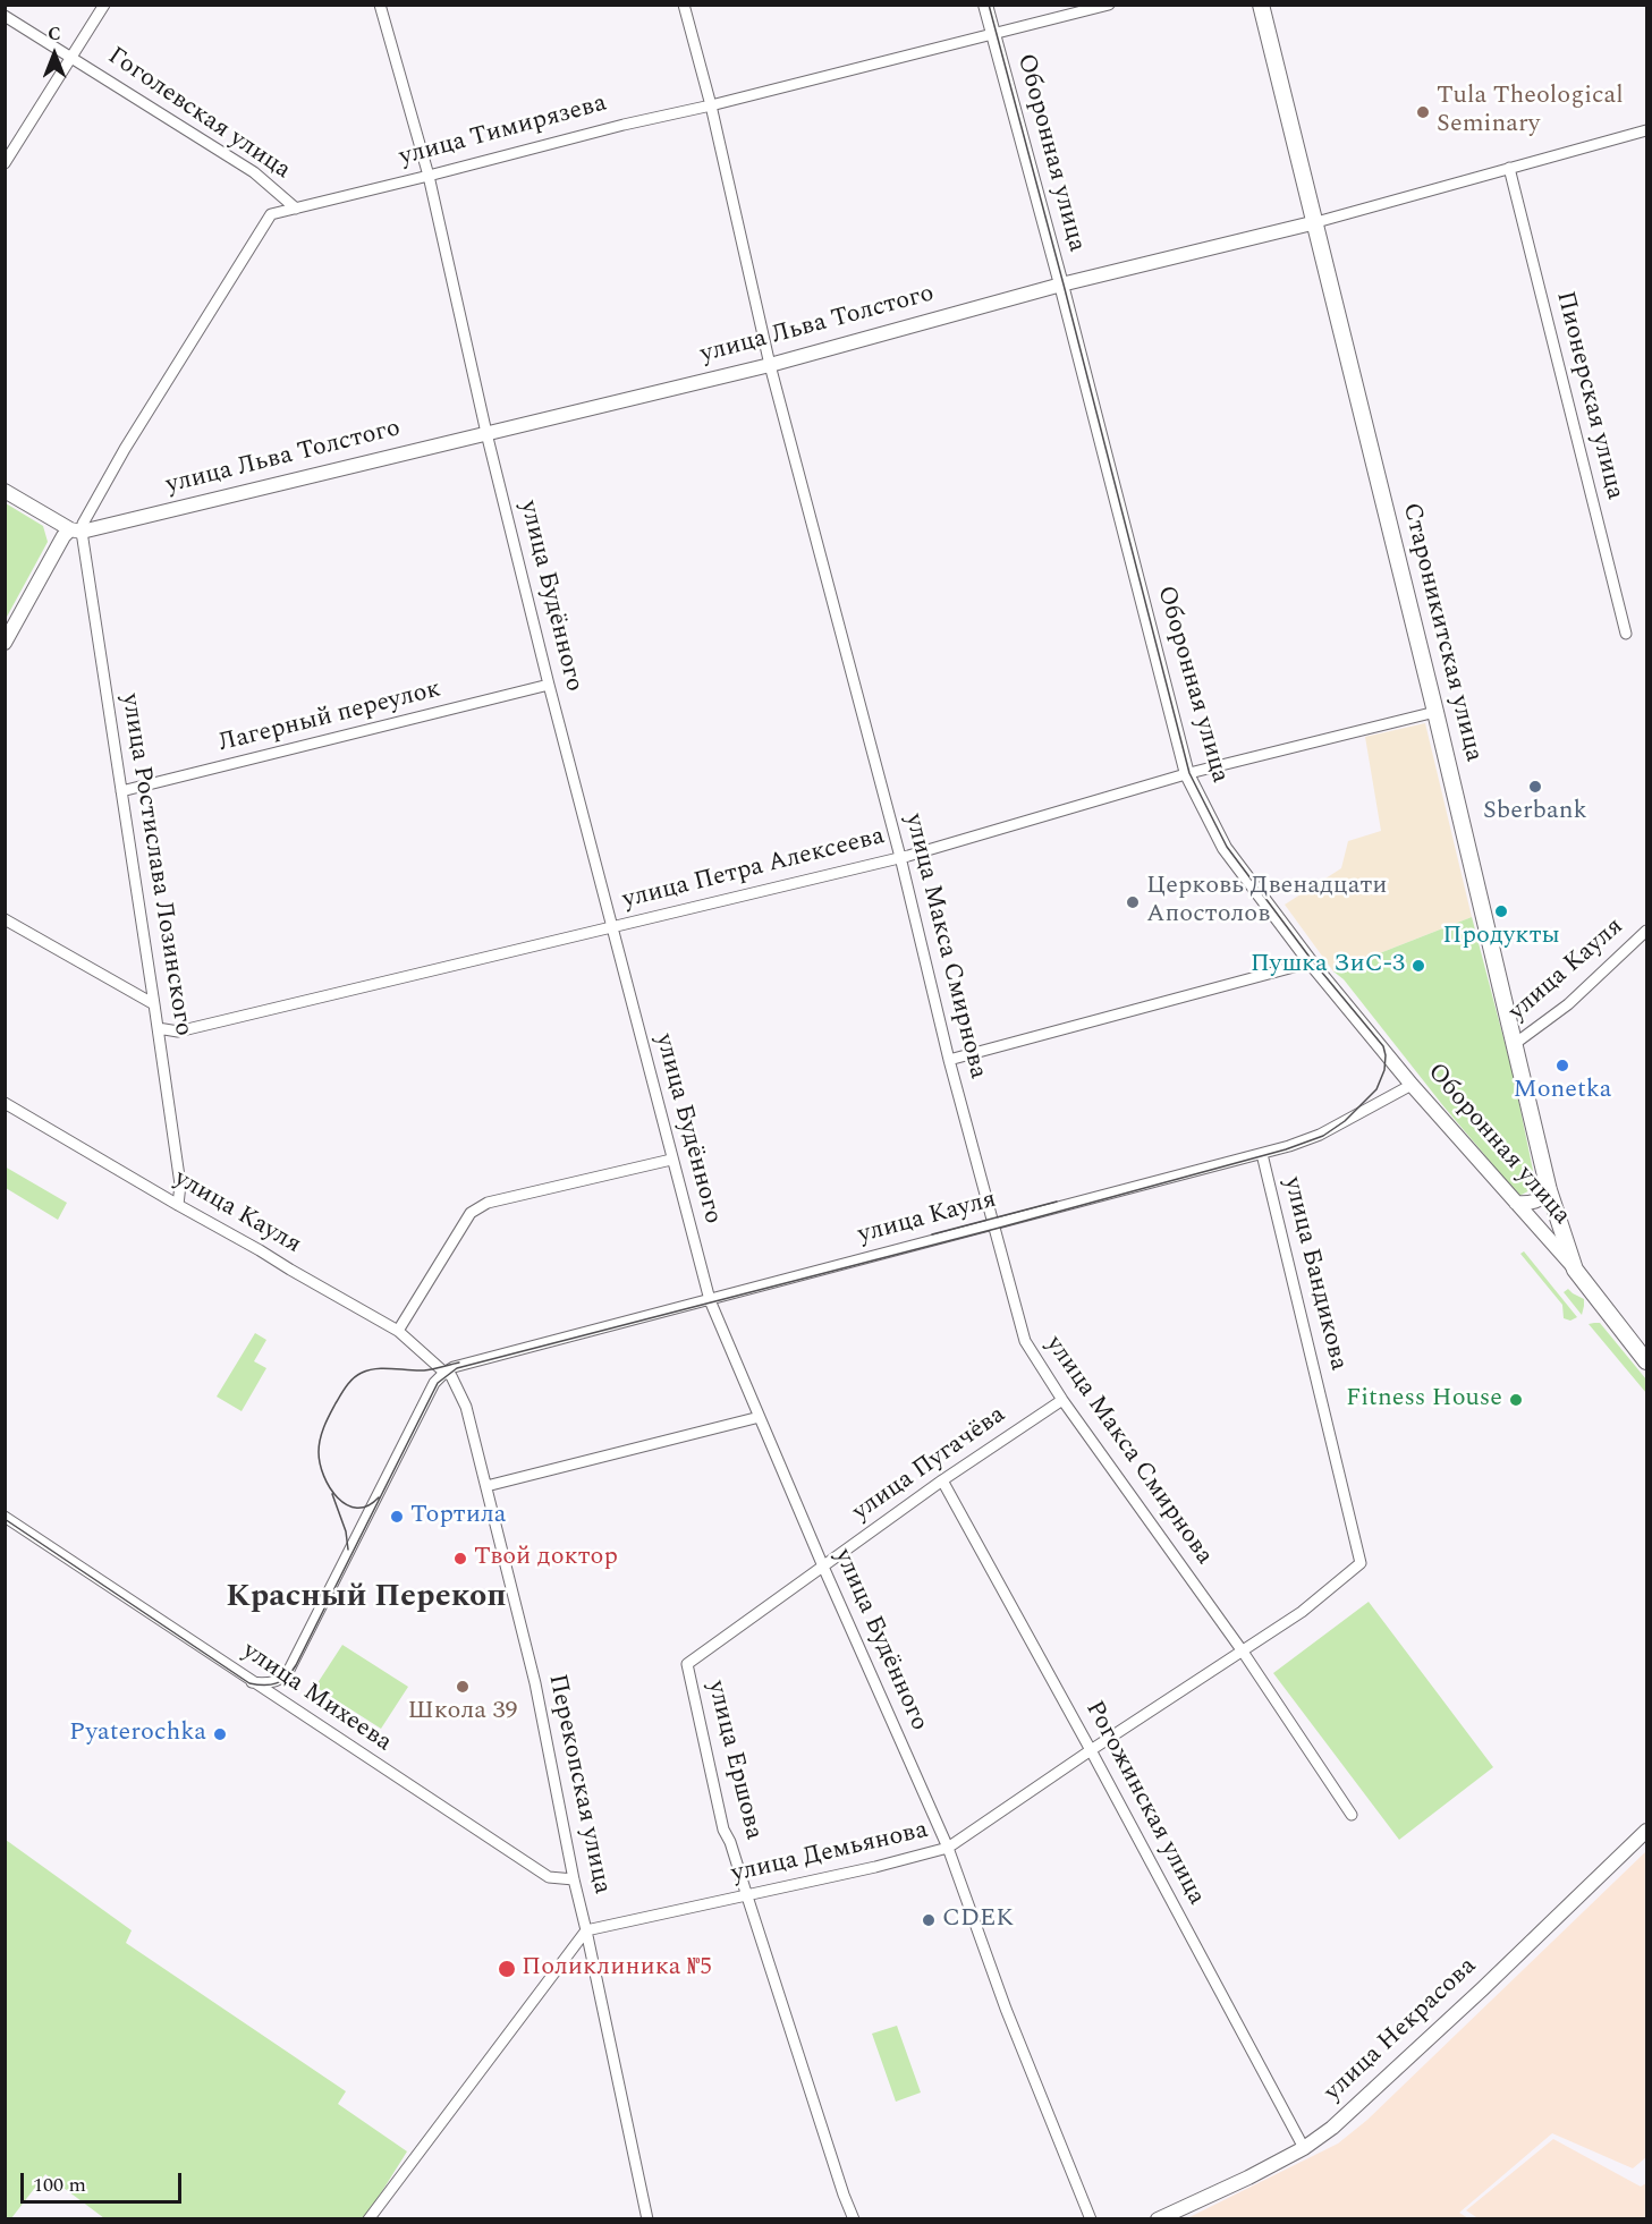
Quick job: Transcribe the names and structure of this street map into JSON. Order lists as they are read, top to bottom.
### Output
{
  "streets": {
    "main road": ["Оборонная улица", "Староникитская улица"],
    "street": [
      "Гоголевская улица",
      "улица Тимирязева",
      "улица Льва Толстого",
      "Пионерская улица",
      "улица Будённого",
      "Лагерный переулок",
      "улица Ростислава Лозинского",
      "улица Петра Алексеева",
      "улица Макса Смирнова",
      "улица Кауля",
      "улица Бандикова",
      "улица Пугачёва",
      "улица Михеева",
      "улица Ершова",
      "Перекопская улица",
      "Рогожинская улица",
      "улица Демьянова",
      "улица Некрасова"
    ]
  },
  "crossings": [
    ["Гоголевская улица", "улица Тимирязева"],
    ["улица Тимирязева", "Оборонная улица"],
    ["улица Тимирязева", "улица Льва Толстого"],
    ["улица Тимирязева", "улица Будённого"],
    ["улица Тимирязева", "улица Ростислава Лозинского"],
    ["улица Тимирязева", "улица Макса Смирнова"],
    ["Оборонная улица", "улица Льва Толстого"],
    ["Оборонная улица", "Староникитская улица"],
    ["Оборонная улица", "улица Петра Алексеева"],
    ["Оборонная улица", "улица Кауля"],
    ["улица Льва Толстого", "Пионерская улица"],
    ["улица Льва Толстого", "улица Будённого"],
    ["улица Льва Толстого", "Староникитская улица"],
    ["улица Льва Толстого", "улица Ростислава Лозинского"],
    ["улица Льва Толстого", "улица Макса Смирнова"],
    ["улица Будённого", "Лагерный переулок"],
    ["улица Будённого", "улица Петра Алексеева"],
    ["улица Будённого", "улица Кауля"],
    ["улица Будённого", "улица Пугачёва"],
    ["улица Будённого", "улица Ершова"],
    ["улица Будённого", "улица Демьянова"],
    ["Староникитская улица", "улица Петра Алексеева"],
    ["Староникитская улица", "улица Кауля"],
    ["Лагерный переулок", "улица Ростислава Лозинского"],
    ["улица Ростислава Лозинского", "улица Петра Алексеева"],
    ["улица Ростислава Лозинского", "улица Кауля"],
    ["улица Петра Алексеева", "улица Макса Смирнова"],
    ["улица Макса Смирнова", "улица Кауля"],
    ["улица Макса Смирнова", "улица Пугачёва"],
    ["улица Макса Смирнова", "улица Демьянова"],
    ["улица Кауля", "улица Бандикова"],
    ["улица Кауля", "Перекопская улица"],
    ["улица Бандикова", "улица Демьянова"],
    ["улица Пугачёва", "улица Ершова"],
    ["улица Пугачёва", "Рогожинская улица"],
    ["улица Михеева", "Перекопская улица"],
    ["улица Ершова", "улица Демьянова"],
    ["Перекопская улица", "улица Демьянова"],
    ["Рогожинская улица", "улица Демьянова"],
    ["Рогожинская улица", "улица Некрасова"]
  ],
  "districts": ["Красный Перекоп"],
  "places": [
    "Tula Theological Seminary",
    "Sberbank",
    "Церковь Двенадцати Апостолов",
    "Продукты",
    "Пушка ЗиС-3",
    "Monetka",
    "Fitness House",
    "Тортила",
    "Твой доктор",
    "Школа 39",
    "Pyaterochka",
    "CDEK",
    "Поликлиника №5"
  ],
  "scale_bar": "100 m",
  "north": "top"
}
